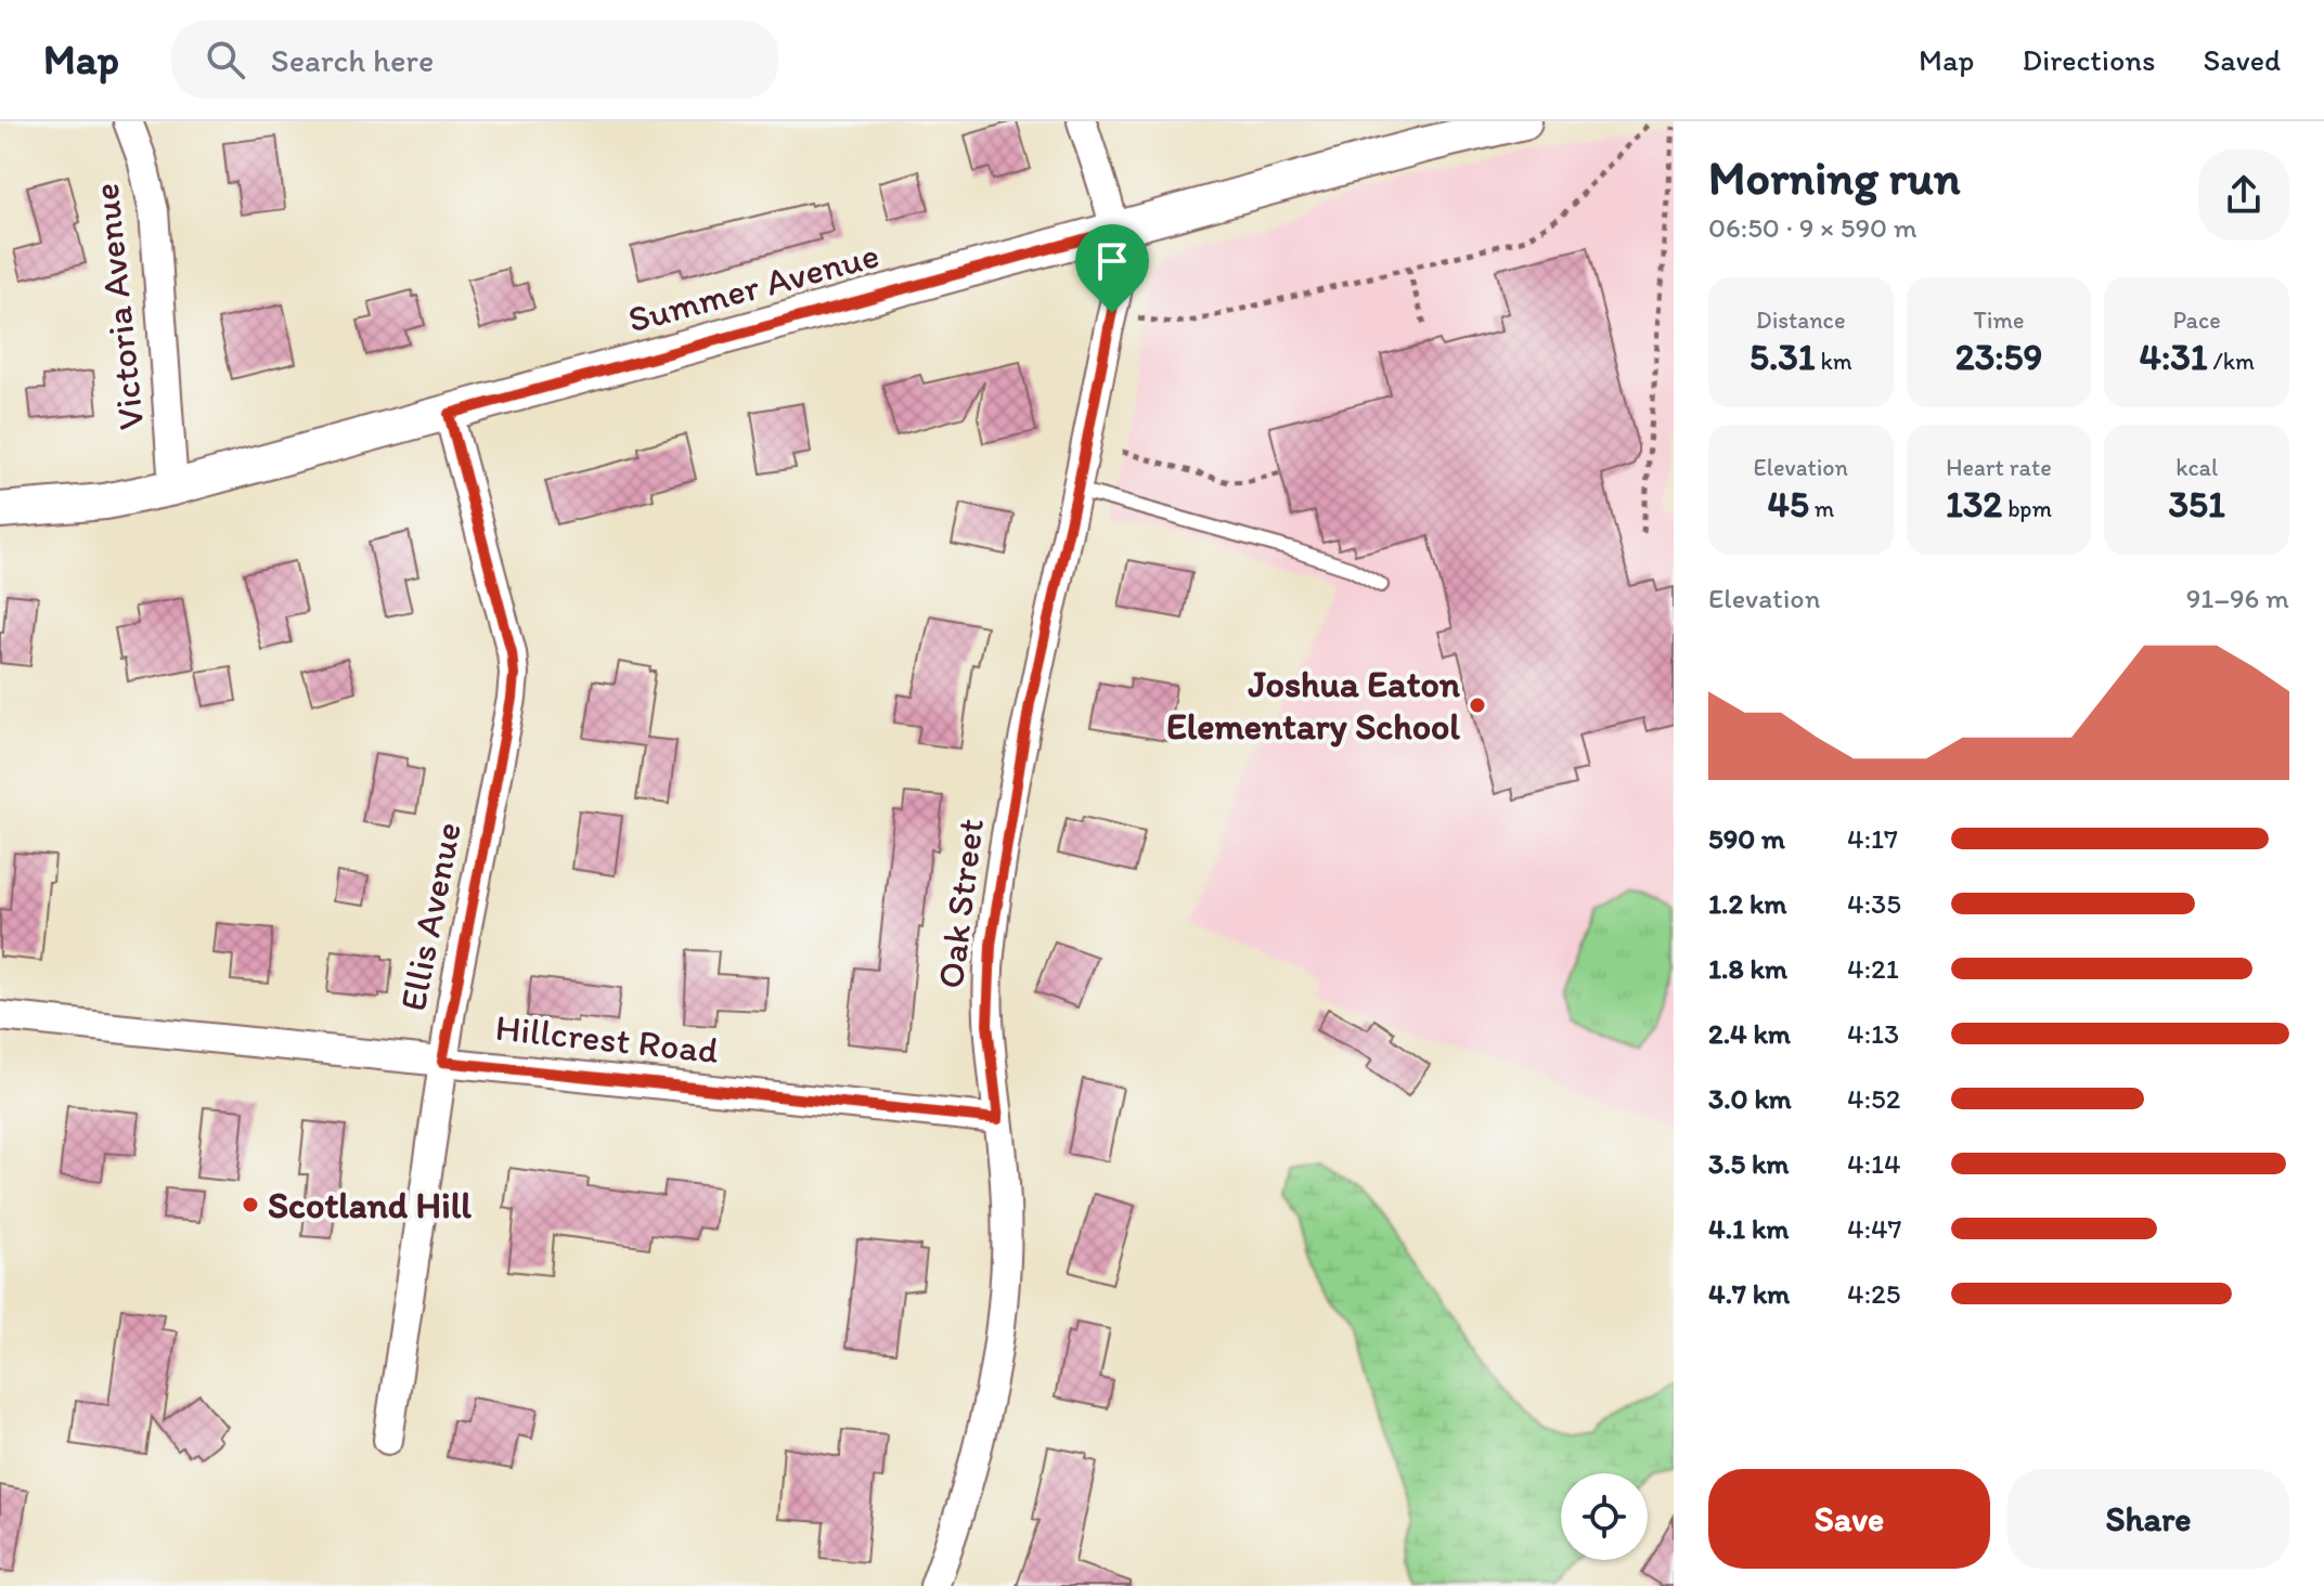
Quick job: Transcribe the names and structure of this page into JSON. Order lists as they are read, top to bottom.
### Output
{
  "streets": {
    "street": [
      "Summer Avenue",
      "Victoria Avenue",
      "Oak Street",
      "Ellis Avenue",
      "Hillcrest Road"
    ]
  },
  "crossings": [
    ["Summer Avenue", "Victoria Avenue"],
    ["Summer Avenue", "Oak Street"],
    ["Summer Avenue", "Ellis Avenue"],
    ["Oak Street", "Hillcrest Road"],
    ["Ellis Avenue", "Hillcrest Road"]
  ],
  "places": ["Joshua Eaton Elementary School", "Scotland Hill"],
  "page": {
    "header": "Map",
    "search": "Search here",
    "nav": ["Map", "Directions", "Saved"],
    "heading": ["Morning run", "06:50 · 9 × 590 m"],
    "stats": [
      ["Distance", "5.31 km"],
      ["Time", "23:59"],
      ["Pace", "4:31 /km"],
      ["Elevation", "45 m"],
      ["Heart rate", "132 bpm"],
      ["kcal", "351"]
    ],
    "chart": ["Elevation", "91–96 m"],
    "list": [
      {
        "name": "590 m",
        "note": "4:17"
      },
      {
        "name": "1.2 km",
        "note": "4:35"
      },
      {
        "name": "1.8 km",
        "note": "4:21"
      },
      {
        "name": "2.4 km",
        "note": "4:13"
      },
      {
        "name": "3.0 km",
        "note": "4:52"
      },
      {
        "name": "3.5 km",
        "note": "4:14"
      },
      {
        "name": "4.1 km",
        "note": "4:47"
      },
      {
        "name": "4.7 km",
        "note": "4:25"
      }
    ],
    "buttons": ["Save", "Share"]
  }
}
